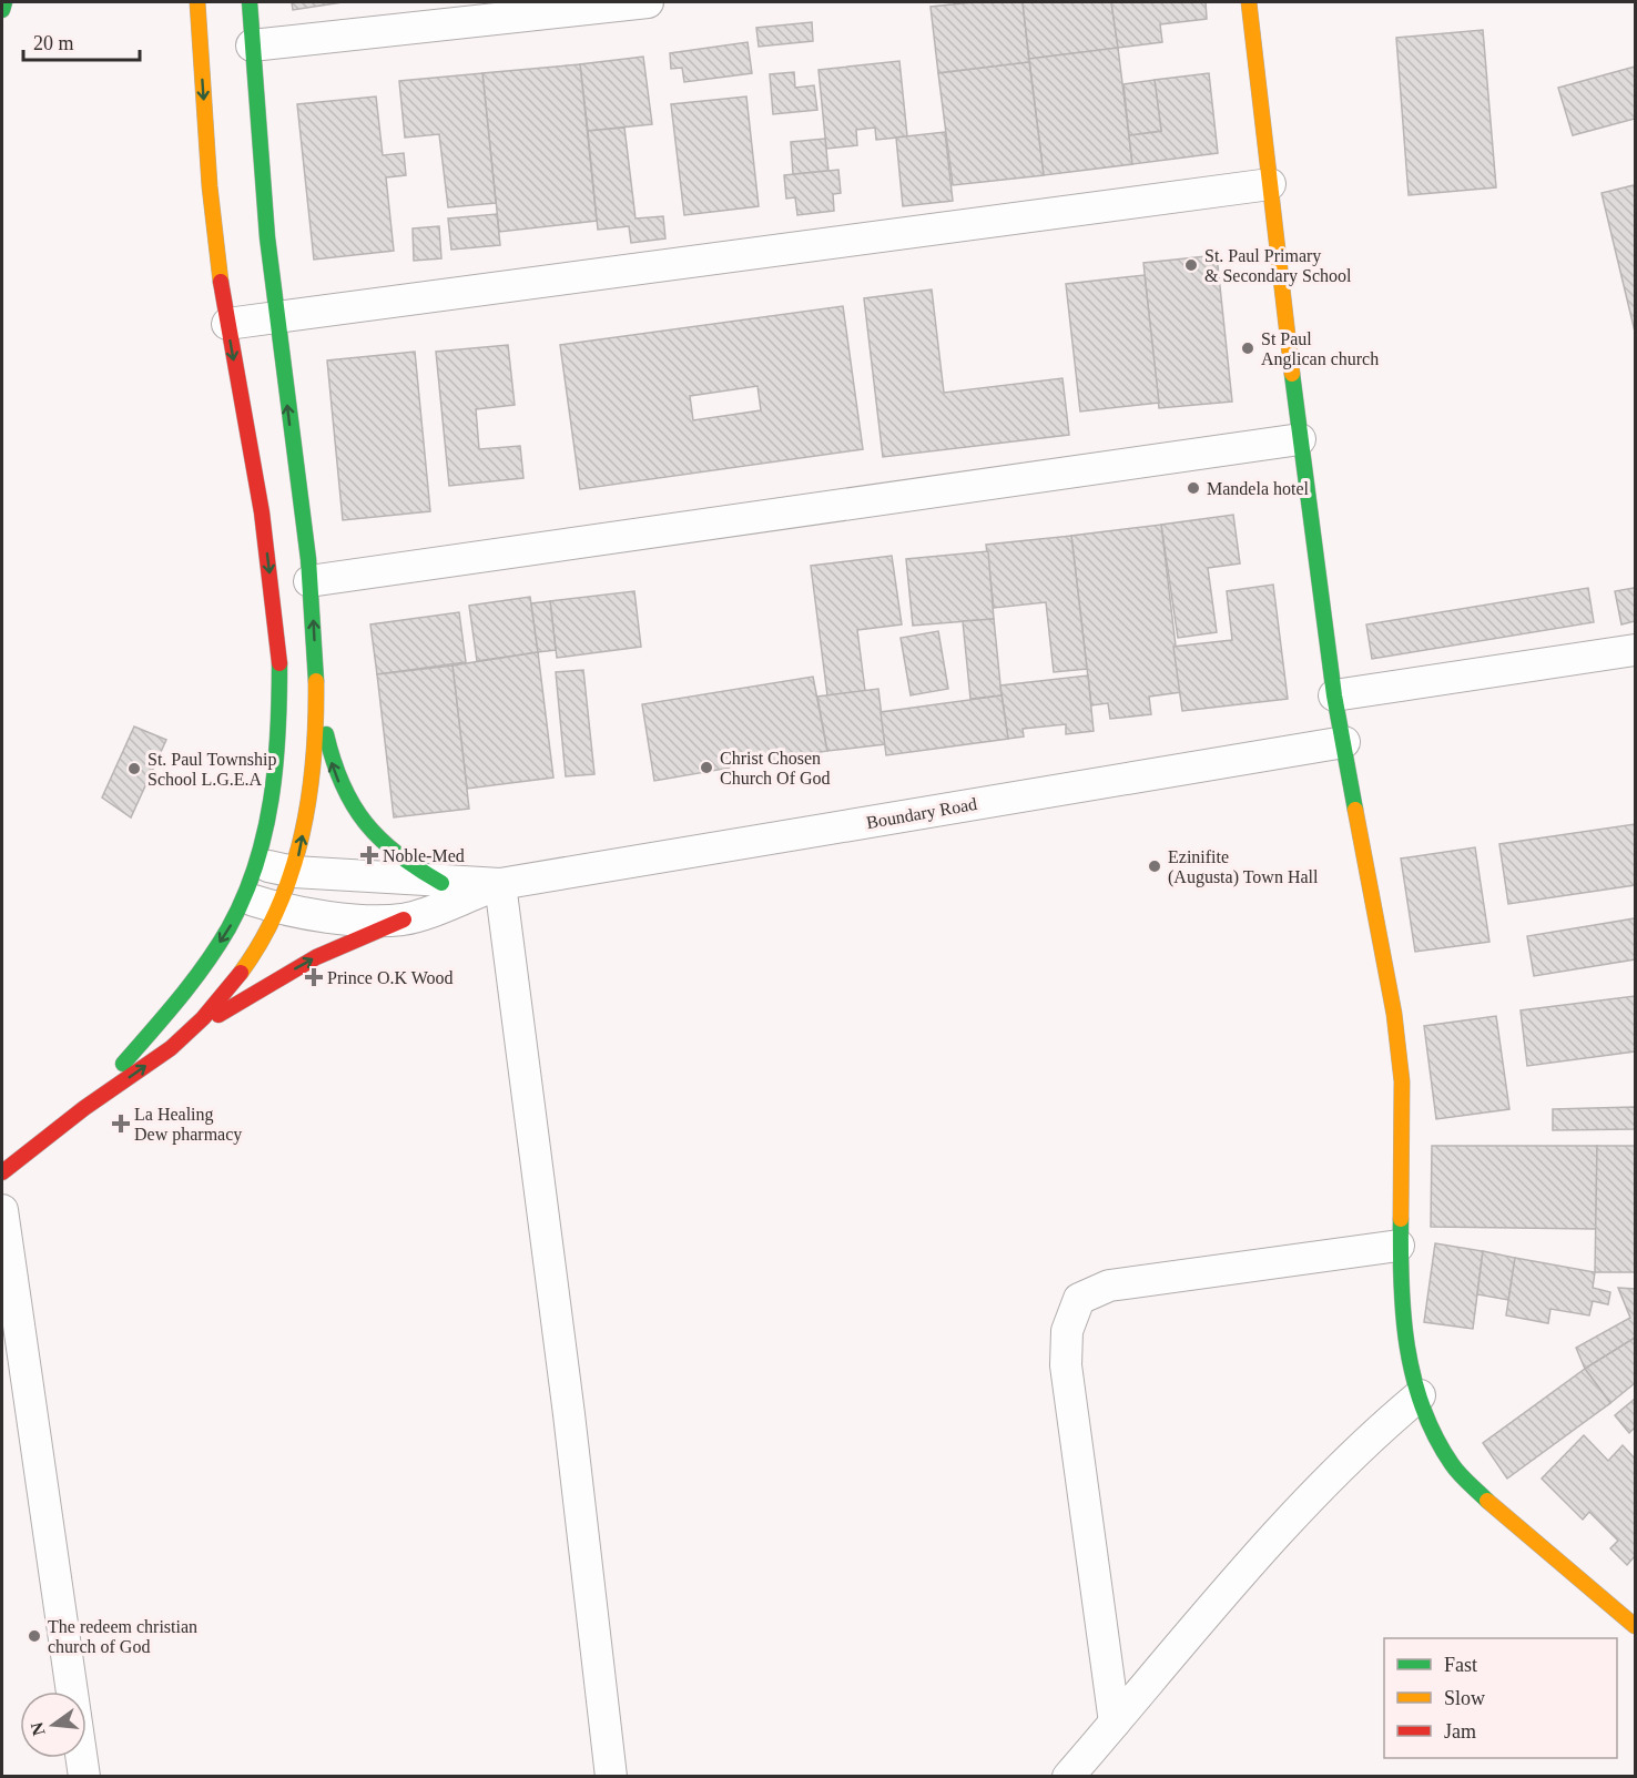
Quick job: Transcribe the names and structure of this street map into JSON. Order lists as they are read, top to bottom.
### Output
{
  "streets": {
    "street": ["Boundary Road"]
  },
  "places": {
    "other": [
      "St. Paul Primary & Secondary School",
      "St Paul Anglican church",
      "Mandela hotel",
      "Christ Chosen Church Of God",
      "St. Paul Township School L.G.E.A",
      "Ezinifite (Augusta) Town Hall",
      "The redeem christian church of God"
    ],
    "health": ["Noble-Med", "Prince O.K Wood", "La Healing Dew pharmacy"]
  },
  "legend": ["Fast", "Slow", "Jam"],
  "scale_bar": "20 m",
  "north": "left"
}
